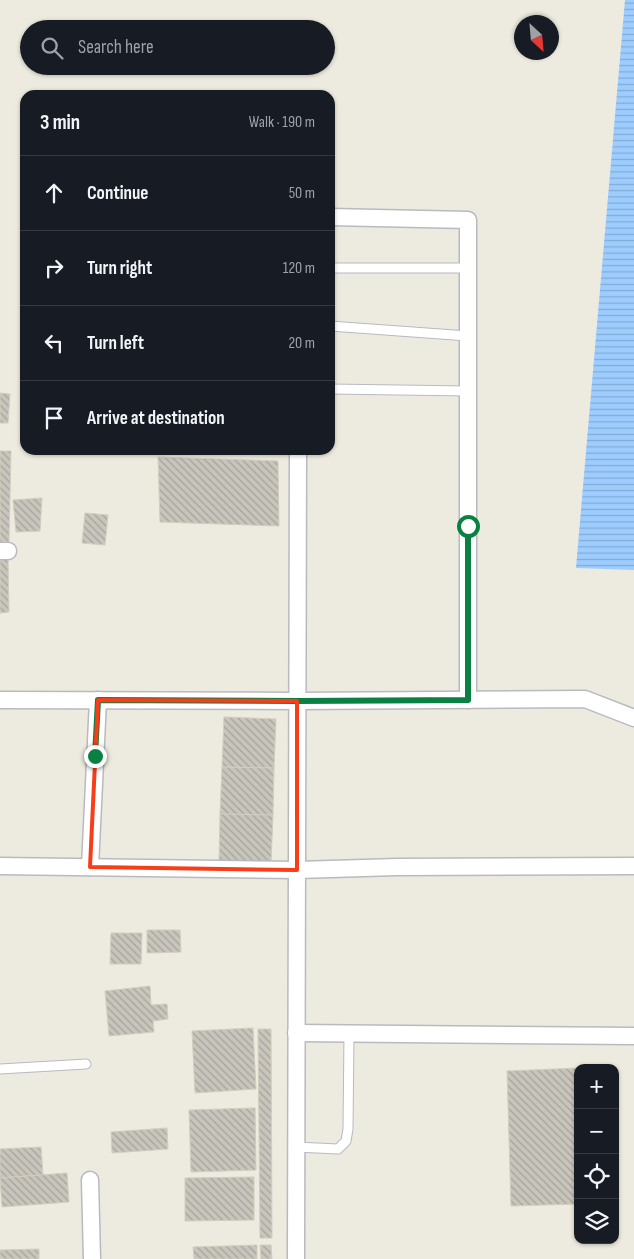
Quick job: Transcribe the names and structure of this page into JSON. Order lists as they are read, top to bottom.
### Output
{
  "north": "bottom right",
  "page": {
    "search": "Search here",
    "heading": ["3 min", "Walk · 190 m"],
    "list": [
      ["Continue", "50 m"],
      ["Turn right", "120 m"],
      ["Turn left", "20 m"],
      "Arrive at destination"
    ],
    "map_buttons": ["+", "−"]
  }
}
